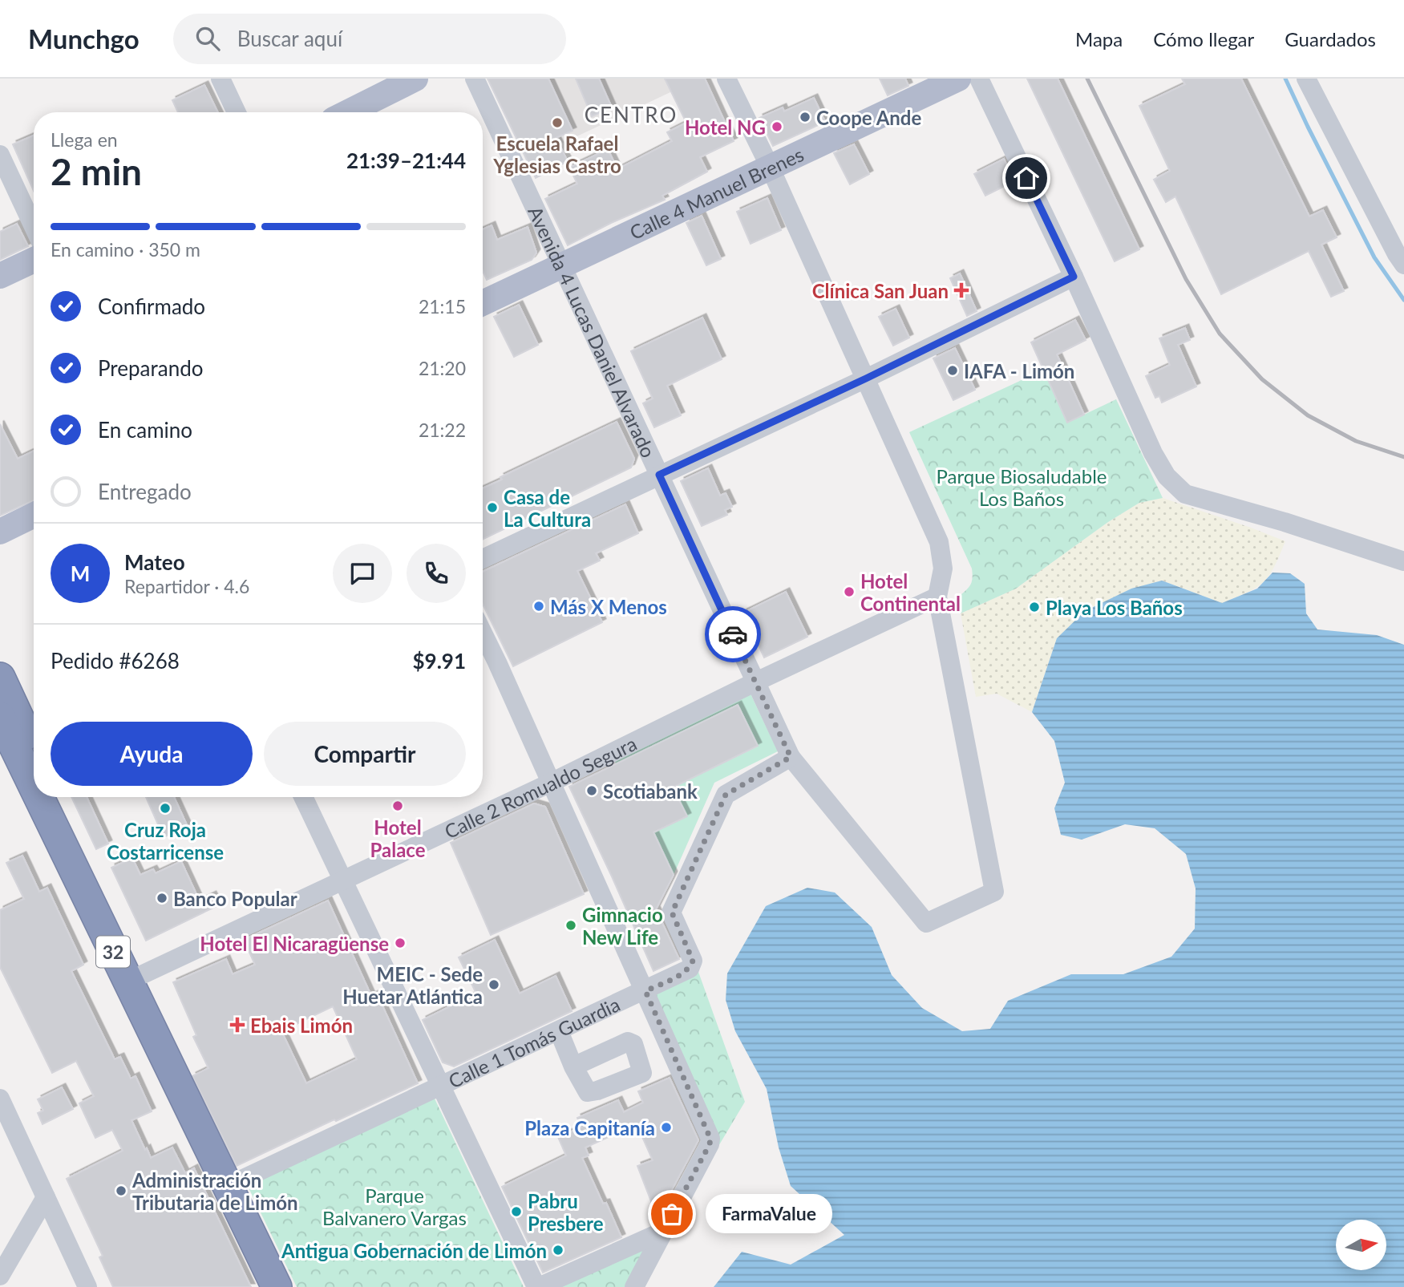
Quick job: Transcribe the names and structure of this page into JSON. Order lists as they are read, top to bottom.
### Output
{
  "streets": {
    "highway": ["32"],
    "main road": ["Calle 4 Manuel Brenes"],
    "street": ["Avenida 4 Lucas Daniel Alvarado", "Calle 2 Romualdo Segura", "Calle 1 Tomás Guardia"]
  },
  "crossings": [
    ["Calle 4 Manuel Brenes", "Avenida 4 Lucas Daniel Alvarado"],
    ["Avenida 4 Lucas Daniel Alvarado", "Calle 2 Romualdo Segura"],
    ["Avenida 4 Lucas Daniel Alvarado", "Calle 1 Tomás Guardia"],
    ["Calle 2 Romualdo Segura", "32"],
    ["32", "Calle 1 Tomás Guardia"]
  ],
  "districts": ["CENTRO"],
  "parks": ["Parque Biosaludable Los Baños", "Parque Balvanero Vargas"],
  "places": {
    "other": [
      "Coope Ande",
      "Escuela Rafael Yglesias Castro",
      "Hotel NG",
      "IAFA - Limón",
      "Casa de La Cultura",
      "Hotel Continental",
      "Más X Menos",
      "Playa Los Baños",
      "Scotiabank",
      "Hotel Palace",
      "Cruz Roja Costarricense",
      "Banco Popular",
      "Gimnacio New Life",
      "Hotel El Nicaragüense",
      "MEIC - Sede Huetar Atlántica",
      "Plaza Capitanía",
      "Administración Tributaria de Limón",
      "Pabru Presbere",
      "FarmaValue",
      "Antigua Gobernación de Limón"
    ],
    "health": ["Clínica San Juan", "Ebais Limón"]
  },
  "north": "right",
  "page": {
    "header": "Munchgo",
    "search": "Buscar aquí",
    "nav": ["Mapa", "Cómo llegar", "Guardados"],
    "heading": ["2 min", "Llega en", "21:39–21:44"],
    "panel": [
      "Mateo",
      "Repartidor · 4.6",
      "Pedido #6268",
      "$9.91"
    ],
    "bar": "En camino · 350 m",
    "list": [
      ["Confirmado", "21:15"],
      ["Preparando", "21:20"],
      ["En camino", "21:22"],
      "Entregado"
    ],
    "round": "M",
    "buttons": ["Ayuda", "Compartir"],
    "bubble": "FarmaValue"
  }
}
